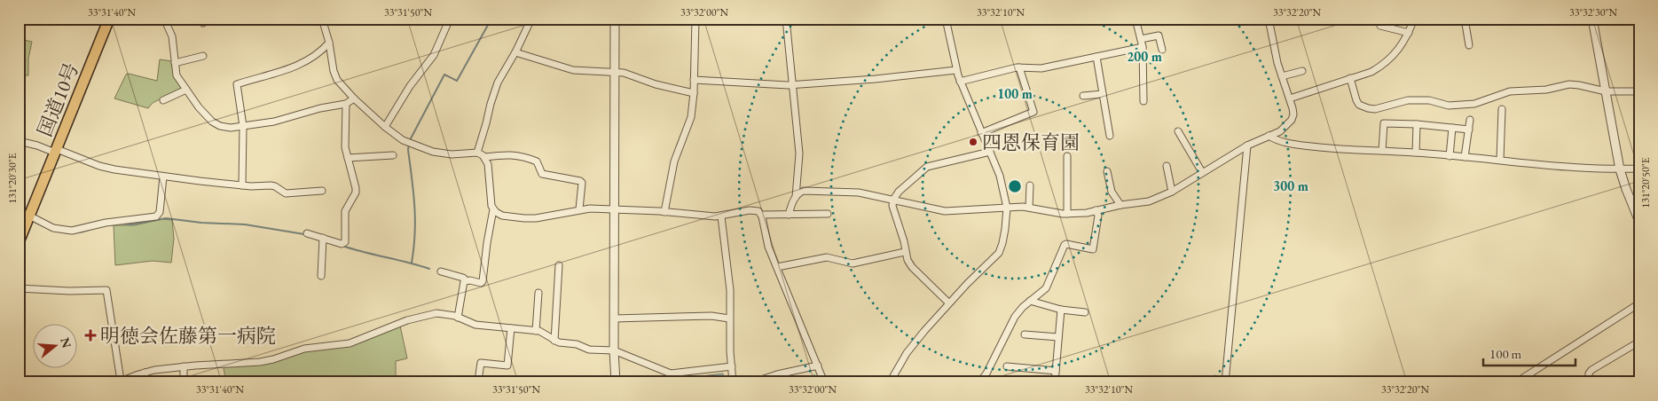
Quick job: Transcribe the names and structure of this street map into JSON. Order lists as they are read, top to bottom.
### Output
{
  "streets": {
    "highway": ["国道10号"]
  },
  "places": {
    "other": ["四恩保育園"],
    "health": ["明徳会佐藤第一病院"]
  },
  "scale_bar": "100 m",
  "north": "right",
  "coordinates": [
    "33°31'40\"N",
    "33°31'50\"N",
    "33°32'00\"N",
    "33°32'10\"N",
    "33°32'20\"N",
    "33°32'30\"N",
    "131°20'30\"E",
    "131°20'50\"E"
  ],
  "rings": ["200 m", "100 m", "300 m"]
}
